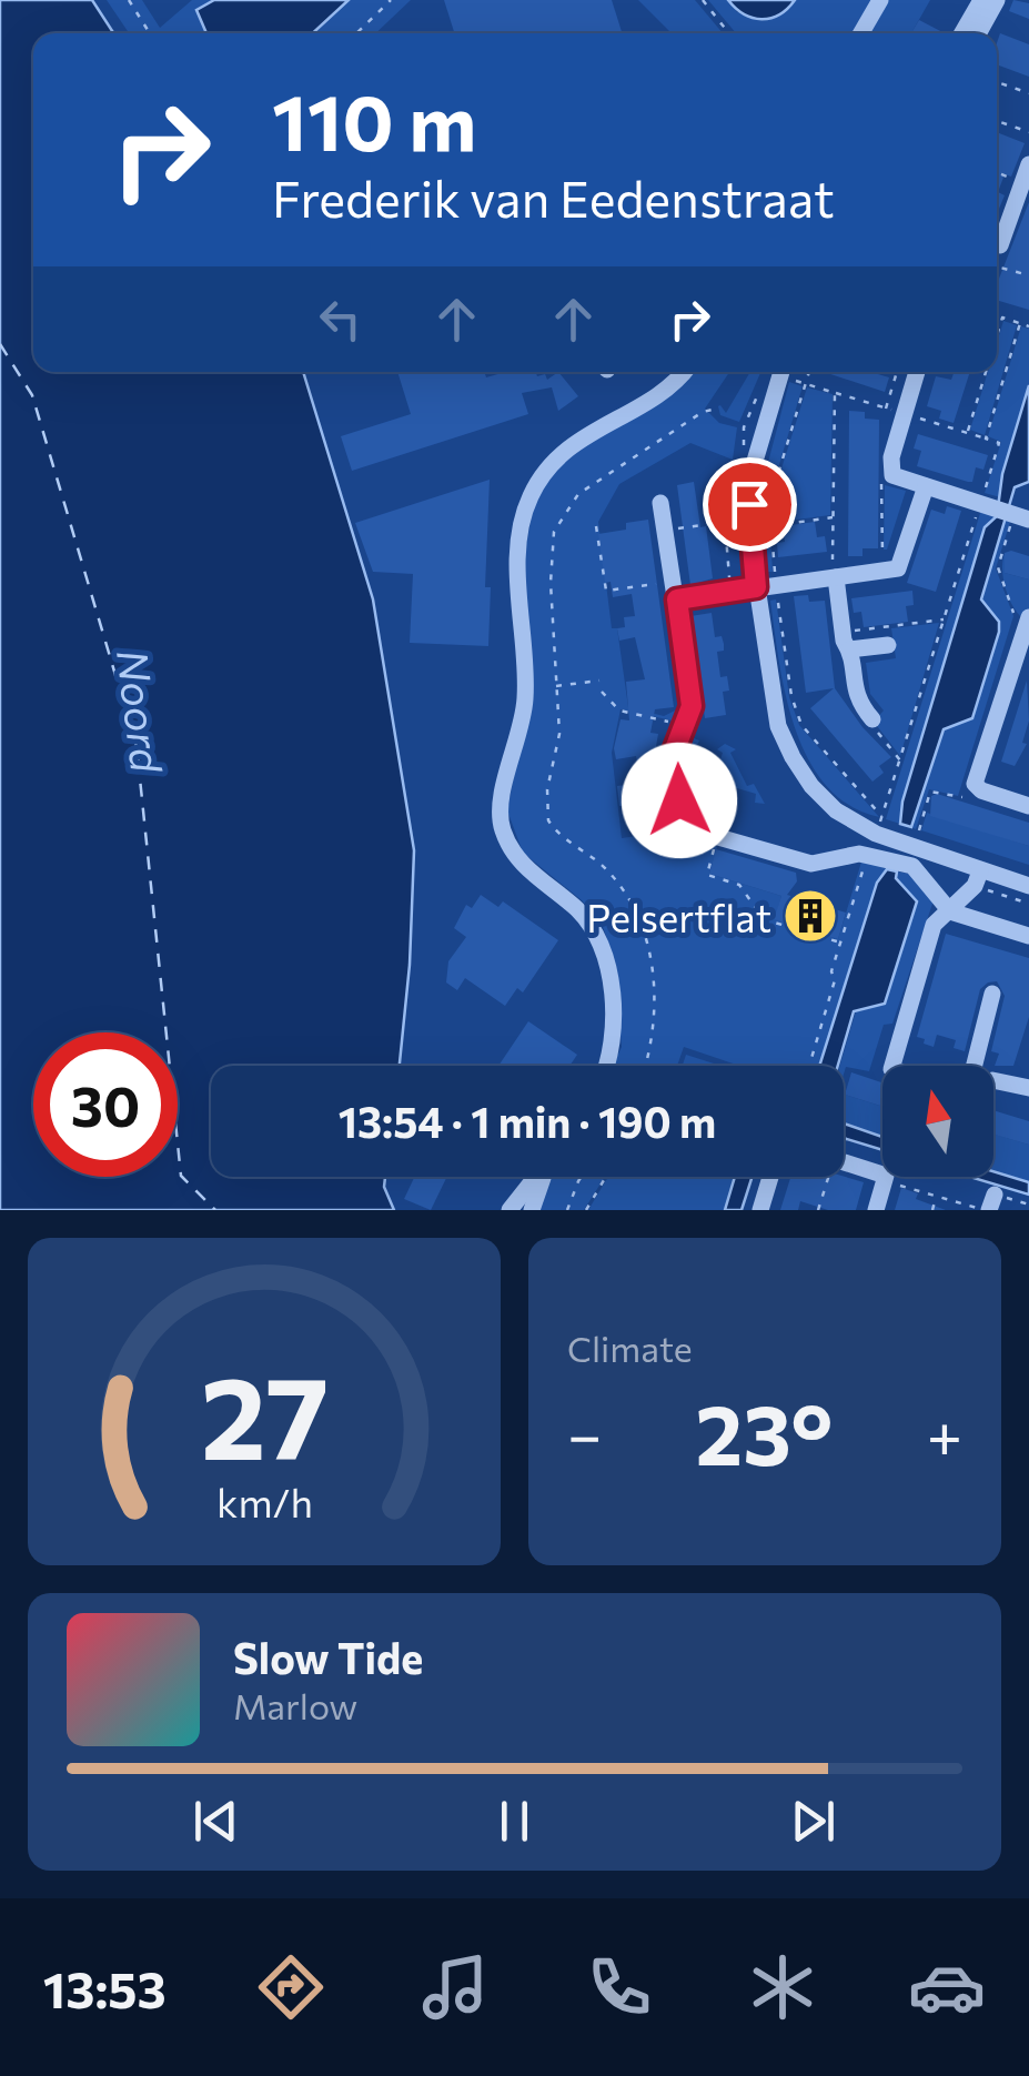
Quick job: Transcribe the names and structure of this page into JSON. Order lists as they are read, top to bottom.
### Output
{
  "water": ["Noord"],
  "places": {
    "building": ["Pelsertflat"]
  },
  "north": "top",
  "page": {
    "turn": ["110 m", "Frederik van Eedenstraat"],
    "limit": "30",
    "trip": "13:54 · 1 min · 190 m",
    "tile": "Climate",
    "heat": ["−", "23°", "+"],
    "song": ["Slow Tide", "Marlow"],
    "tabs": "13:53",
    "gauge": ["27", "km/h"]
  }
}
